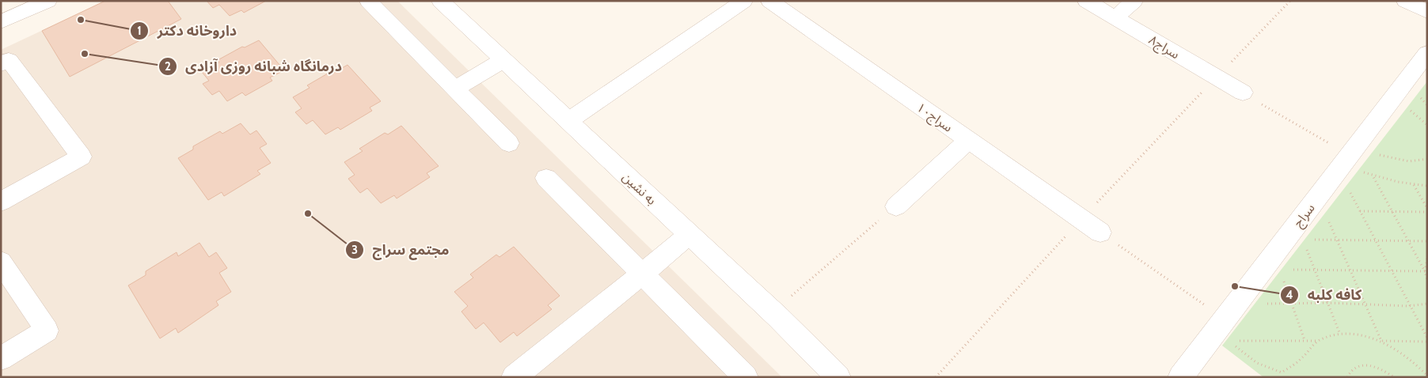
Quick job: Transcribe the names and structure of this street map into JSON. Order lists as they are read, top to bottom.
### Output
{
  "streets": {
    "street": [
      "سراج۸",
      "سراج۱۰",
      "به نشین",
      "سراج"
    ]
  },
  "places": [
    "داروخانه دکتر",
    "درمانگاه شبانه روزی آزادی",
    "مجتمع سراج",
    "کافه کلبه"
  ]
}
